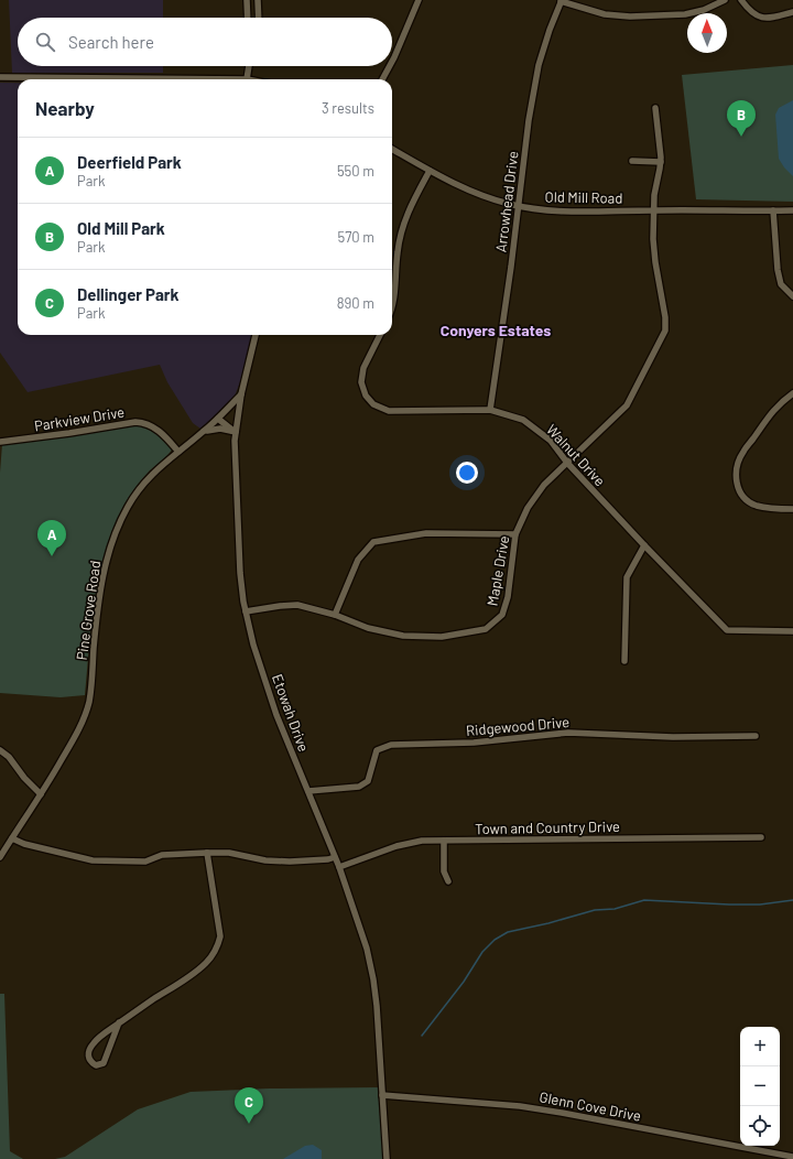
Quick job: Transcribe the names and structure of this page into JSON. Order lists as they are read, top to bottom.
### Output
{
  "streets": {
    "street": [
      "Old Mill Road",
      "Arrowhead Drive",
      "Parkview Drive",
      "Walnut Drive",
      "Maple Drive",
      "Pine Grove Road",
      "Etowah Drive",
      "Ridgewood Drive",
      "Town and Country Drive",
      "Glenn Cove Drive"
    ]
  },
  "crossings": [
    ["Old Mill Road", "Arrowhead Drive"],
    ["Old Mill Road", "Maple Drive"],
    ["Arrowhead Drive", "Walnut Drive"],
    ["Parkview Drive", "Pine Grove Road"],
    ["Walnut Drive", "Maple Drive"],
    ["Maple Drive", "Etowah Drive"],
    ["Pine Grove Road", "Etowah Drive"],
    ["Etowah Drive", "Ridgewood Drive"],
    ["Etowah Drive", "Town and Country Drive"],
    ["Etowah Drive", "Glenn Cove Drive"]
  ],
  "districts": ["Conyers Estates"],
  "north": "top",
  "page": {
    "search": "Search here",
    "heading": ["Nearby", "3 results"],
    "pins": ["B", "A", "C"],
    "list": [
      {
        "mark": "A",
        "name": "Deerfield Park",
        "note": "Park",
        "value": "550 m"
      },
      {
        "mark": "B",
        "name": "Old Mill Park",
        "note": "Park",
        "value": "570 m"
      },
      {
        "mark": "C",
        "name": "Dellinger Park",
        "note": "Park",
        "value": "890 m"
      }
    ],
    "map_buttons": ["+", "−"]
  }
}
